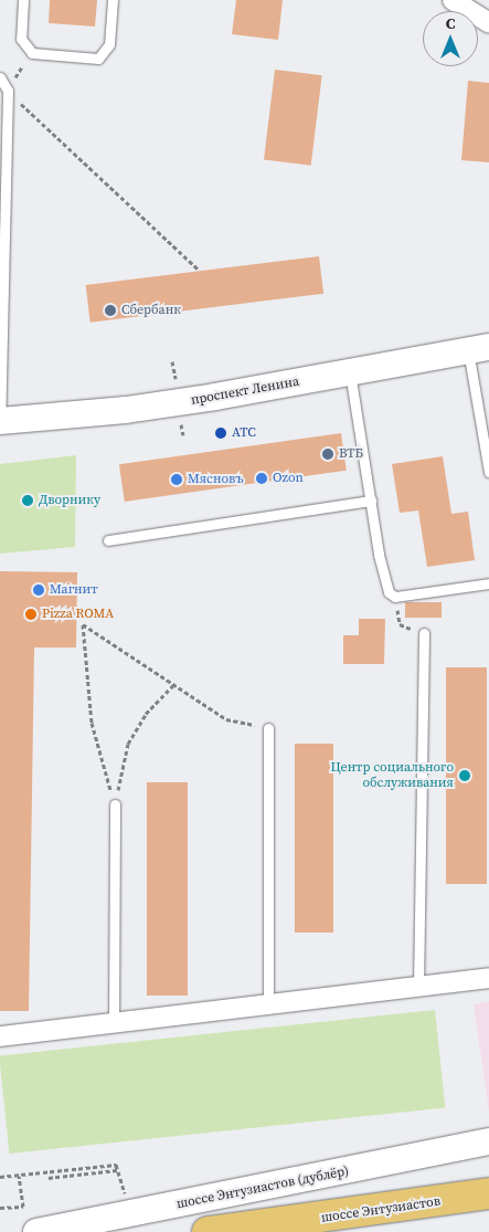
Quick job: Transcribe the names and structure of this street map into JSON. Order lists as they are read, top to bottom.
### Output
{
  "streets": {
    "highway": ["шоссе Энтузиастов"],
    "main road": ["проспект Ленина", "шоссе Энтузиастов (дублёр)"]
  },
  "places": [
    "Сбербанк",
    "АТС",
    "ВТБ",
    "Ozon",
    "Мясновъ",
    "Дворнику",
    "Магнит",
    "Pizza ROMA",
    "Центр социального обслуживания"
  ],
  "north": "top"
}
